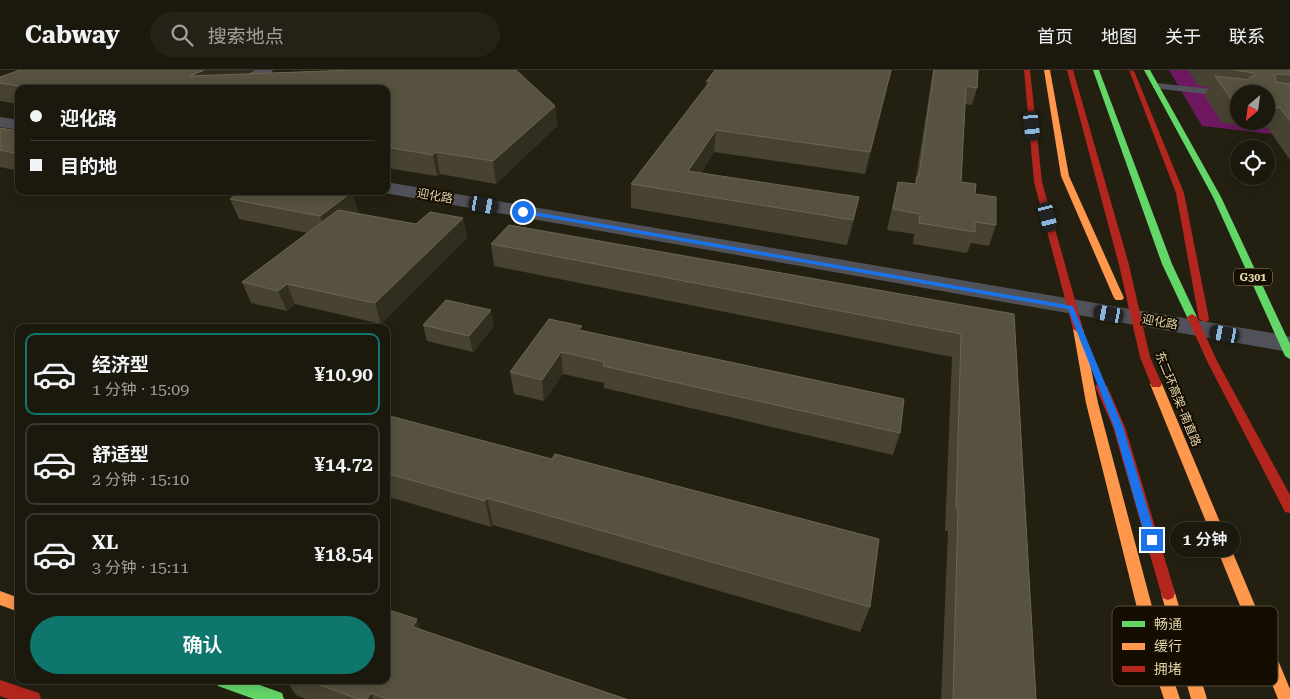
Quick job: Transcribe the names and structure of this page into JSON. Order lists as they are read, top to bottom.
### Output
{
  "streets": {
    "highway": ["G301", "东二环高架-南直路"],
    "street": ["迎化路"]
  },
  "crossings": [
    ["迎化路", "G301"]
  ],
  "legend": ["畅通", "缓行", "拥堵"],
  "north": "bottom left",
  "page": {
    "header": "Cabway",
    "search": "搜索地点",
    "nav": [
      "首页",
      "地图",
      "关于",
      "联系"
    ],
    "banner": ["迎化路", "目的地"],
    "list": [
      {
        "name": "经济型",
        "note": "1 分钟 · 15:09",
        "value": "¥10.90"
      },
      {
        "name": "舒适型",
        "note": "2 分钟 · 15:10",
        "value": "¥14.72"
      },
      {
        "name": "XL",
        "note": "3 分钟 · 15:11",
        "value": "¥18.54"
      }
    ],
    "bubble": "1 分钟",
    "buttons": "确认"
  }
}
